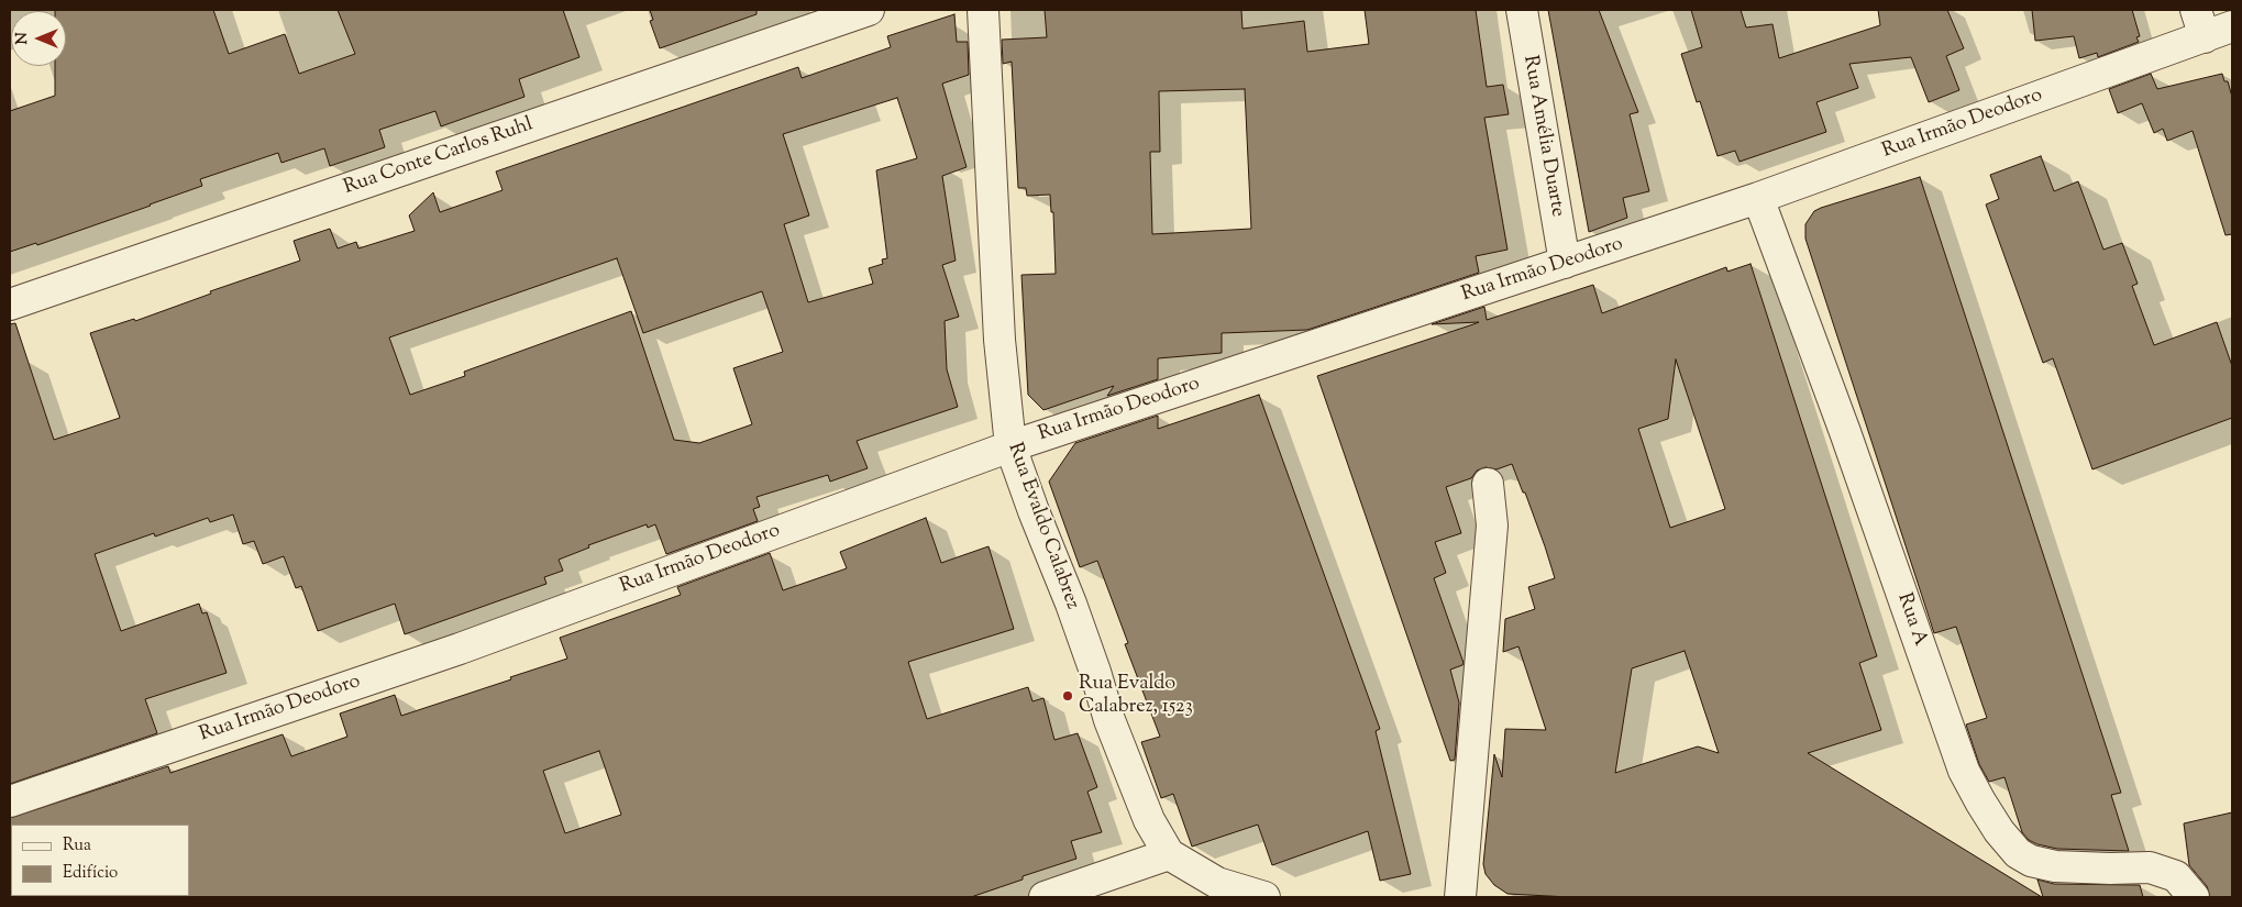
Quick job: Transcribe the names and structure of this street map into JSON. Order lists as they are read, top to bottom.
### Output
{
  "streets": {
    "street": [
      "Rua Irmão Deodoro",
      "Rua Amélia Duarte",
      "Rua Conte Carlos Ruhl",
      "Rua Evaldo Calabrez",
      "Rua A"
    ]
  },
  "crossings": [
    ["Rua Irmão Deodoro", "Rua Amélia Duarte"],
    ["Rua Irmão Deodoro", "Rua Evaldo Calabrez"],
    ["Rua Irmão Deodoro", "Rua A"]
  ],
  "places": ["Rua Evaldo Calabrez, 1523"],
  "legend": ["Rua", "Edifício"],
  "north": "left"
}
